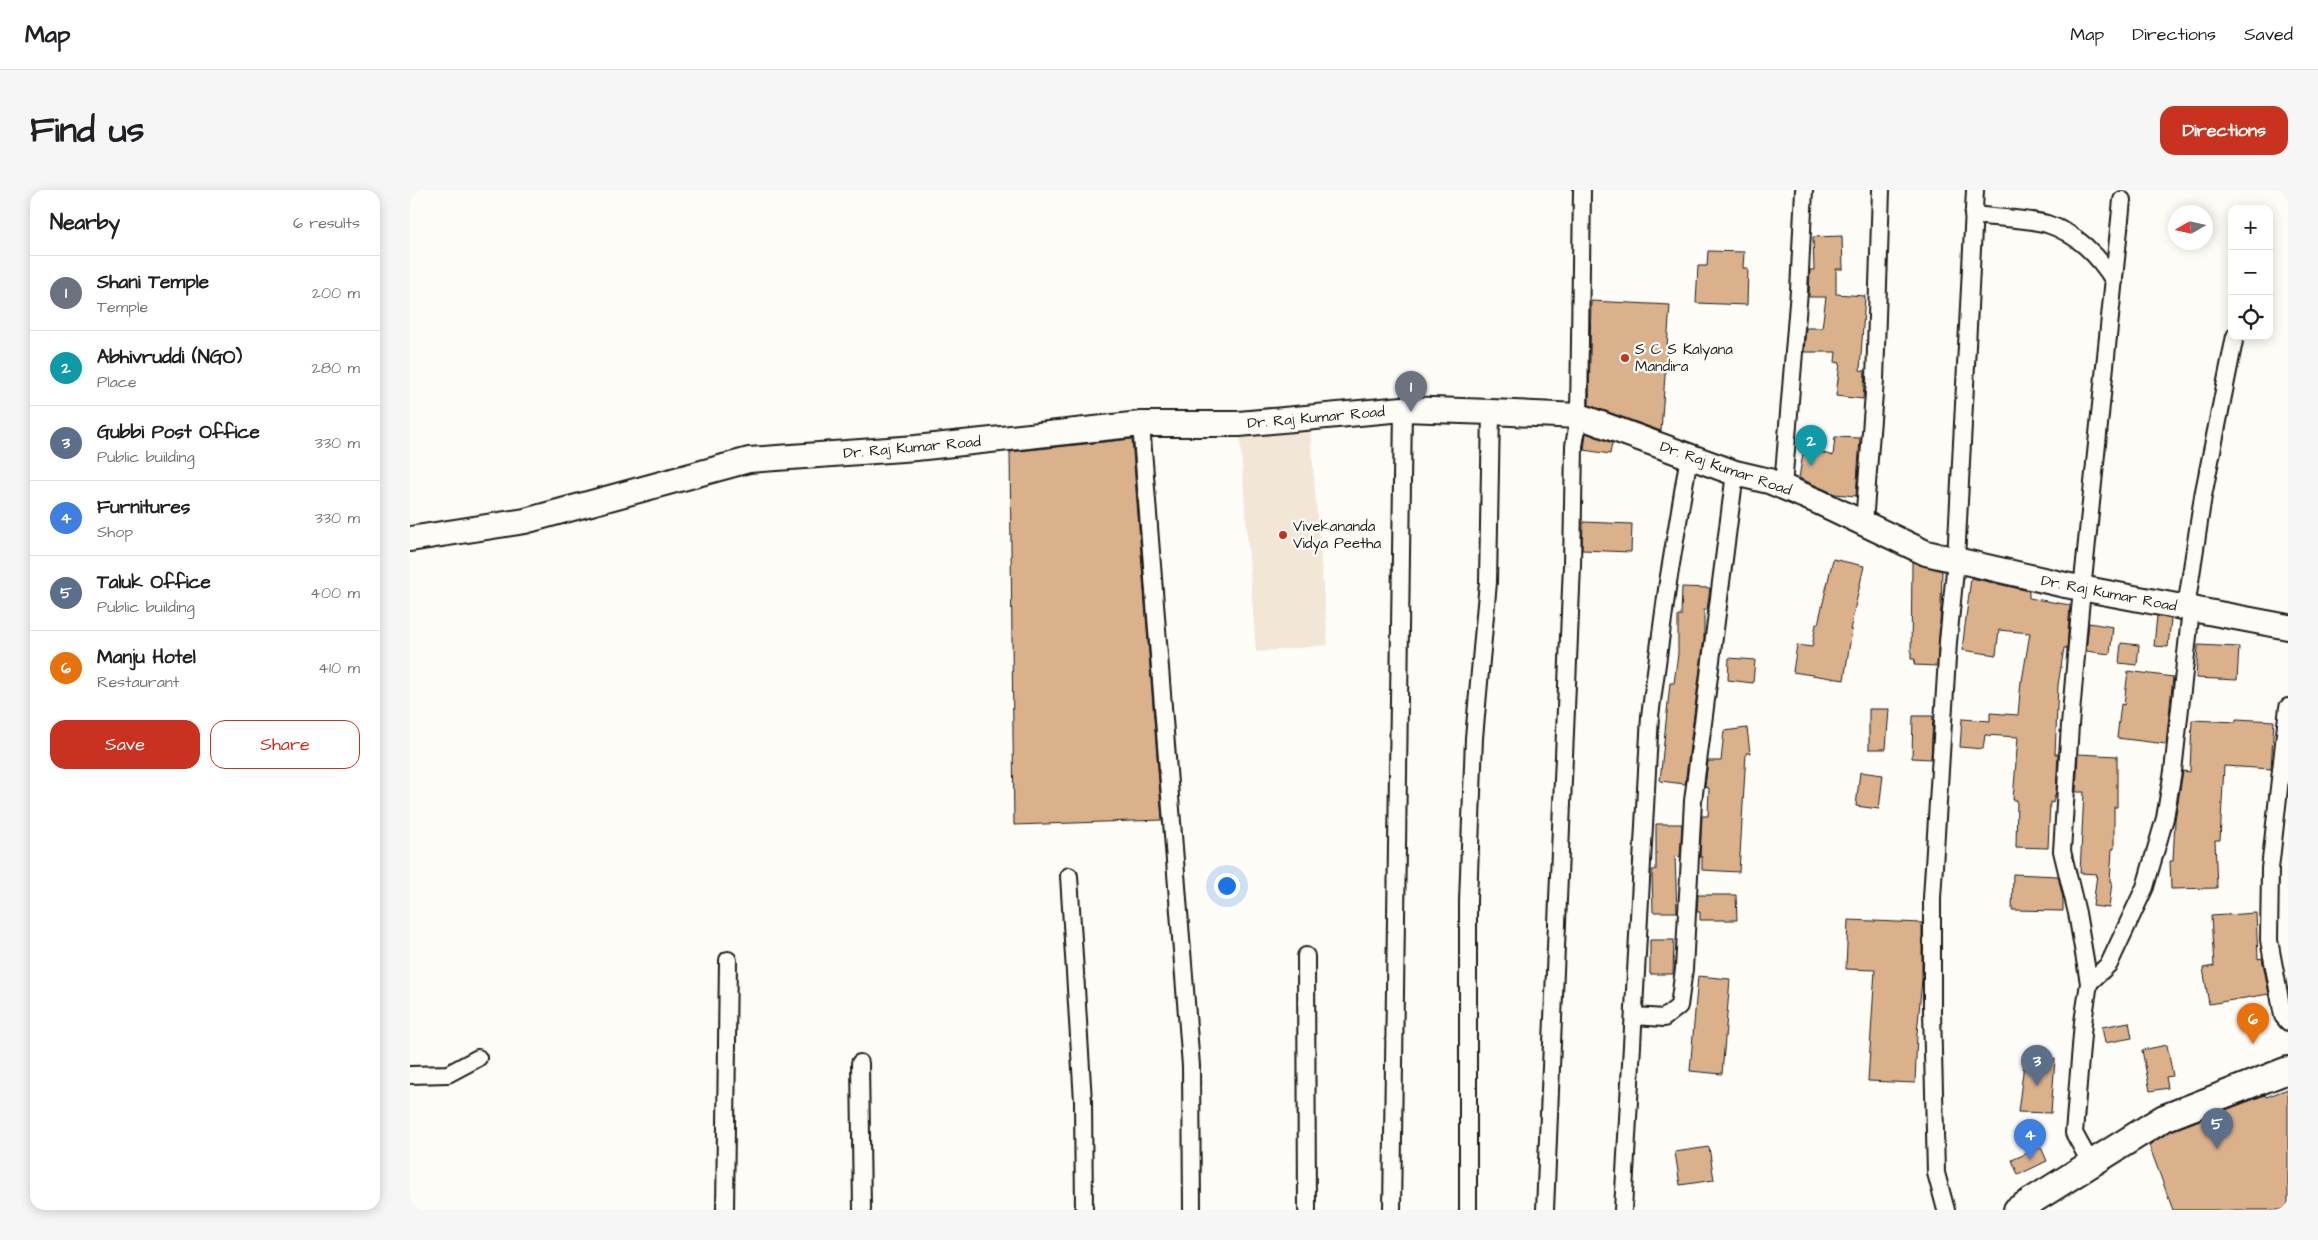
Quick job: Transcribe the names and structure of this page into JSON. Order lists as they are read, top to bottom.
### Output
{
  "streets": {
    "street": ["Dr. Raj Kumar Road"]
  },
  "places": ["S C S Kalyana Mandira", "Vivekananda Vidya Peetha"],
  "north": "left",
  "page": {
    "header": "Map",
    "nav": ["Map", "Directions", "Saved"],
    "title": "Find us",
    "buttons": [
      "Directions",
      ["Save", "Share"]
    ],
    "heading": ["Nearby", "6 results"],
    "map_buttons": ["+", "−"],
    "list": [
      {
        "mark": "1",
        "name": "Shani Temple",
        "note": "Temple",
        "value": "200 m"
      },
      {
        "mark": "2",
        "name": "Abhivruddi (NGO)",
        "note": "Place",
        "value": "280 m"
      },
      {
        "mark": "3",
        "name": "Gubbi Post Office",
        "note": "Public building",
        "value": "330 m"
      },
      {
        "mark": "4",
        "name": "Furnitures",
        "note": "Shop",
        "value": "330 m"
      },
      {
        "mark": "5",
        "name": "Taluk Office",
        "note": "Public building",
        "value": "400 m"
      },
      {
        "mark": "6",
        "name": "Manju Hotel",
        "note": "Restaurant",
        "value": "410 m"
      }
    ],
    "pins": [
      "1",
      "2",
      "6",
      "3",
      "5",
      "4"
    ]
  }
}
